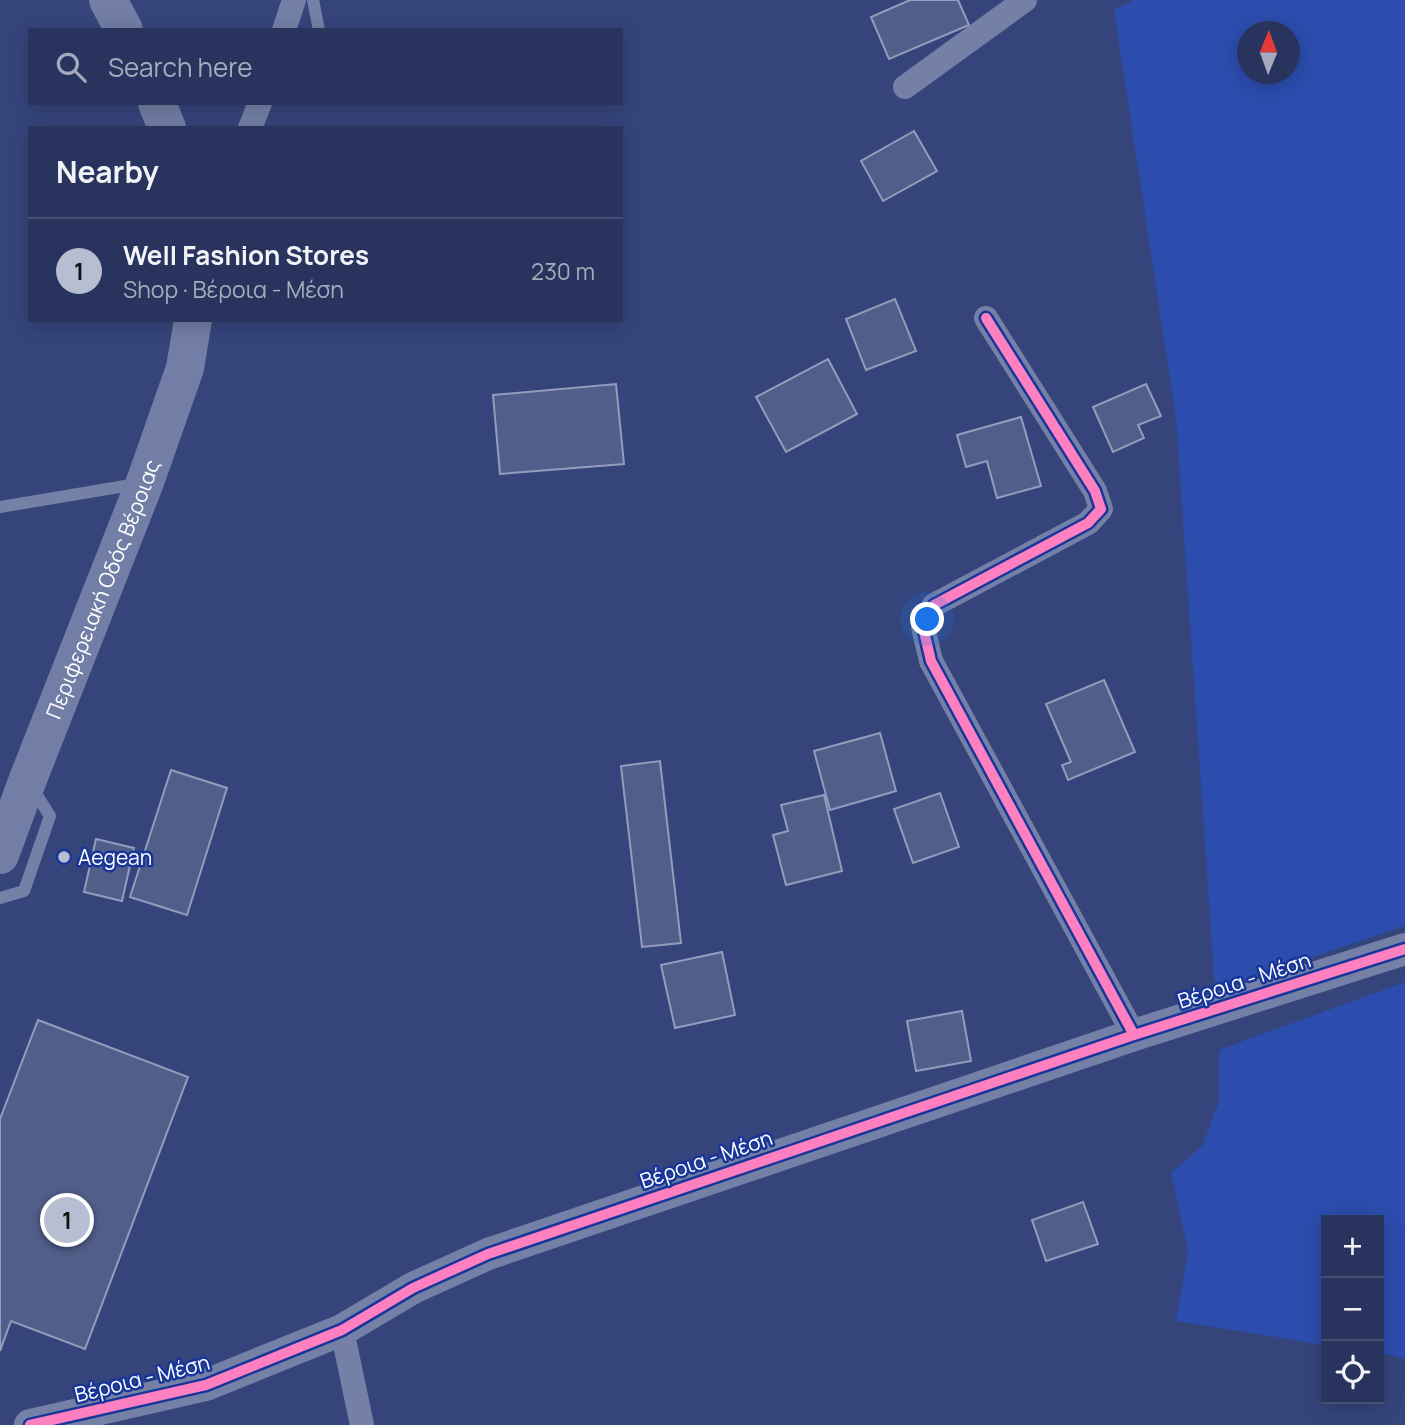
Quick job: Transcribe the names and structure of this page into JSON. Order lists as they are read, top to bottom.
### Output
{
  "streets": {
    "main road": ["Περιφερειακή Οδός Βέροιας"],
    "street": ["Βέροια - Μέση"]
  },
  "places": ["Aegean"],
  "north": "top",
  "page": {
    "search": "Search here",
    "heading": "Nearby",
    "list": [
      {
        "mark": "1",
        "name": "Well Fashion Stores",
        "note": "Shop · Βέροια - Μέση",
        "value": "230 m"
      }
    ],
    "pins": "1",
    "map_buttons": ["+", "−"]
  }
}
